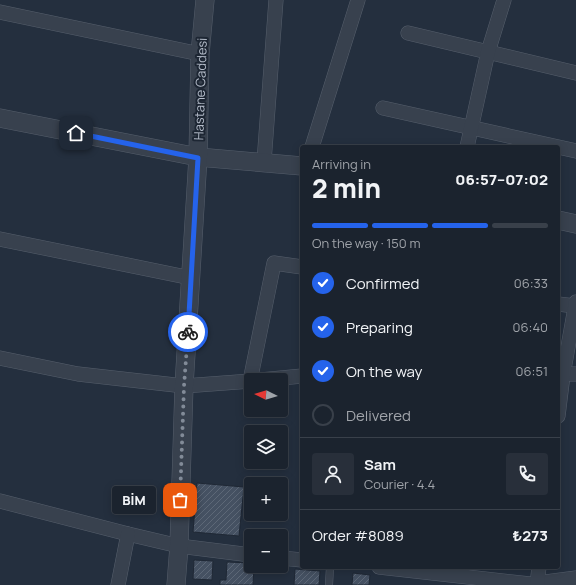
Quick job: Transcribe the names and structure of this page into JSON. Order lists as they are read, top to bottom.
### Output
{
  "streets": {
    "street": ["Hastane Caddesi"]
  },
  "places": ["BİM"],
  "north": "left",
  "page": {
    "heading": ["2 min", "Arriving in", "06:57–07:02"],
    "panel": [
      "Sam",
      "Courier · 4.4",
      "Order #8089",
      "₺273"
    ],
    "bar": "On the way · 150 m",
    "list": [
      ["Confirmed", "06:33"],
      ["Preparing", "06:40"],
      ["On the way", "06:51"],
      "Delivered"
    ],
    "map_buttons": ["+", "−"],
    "bubble": "BİM"
  }
}
